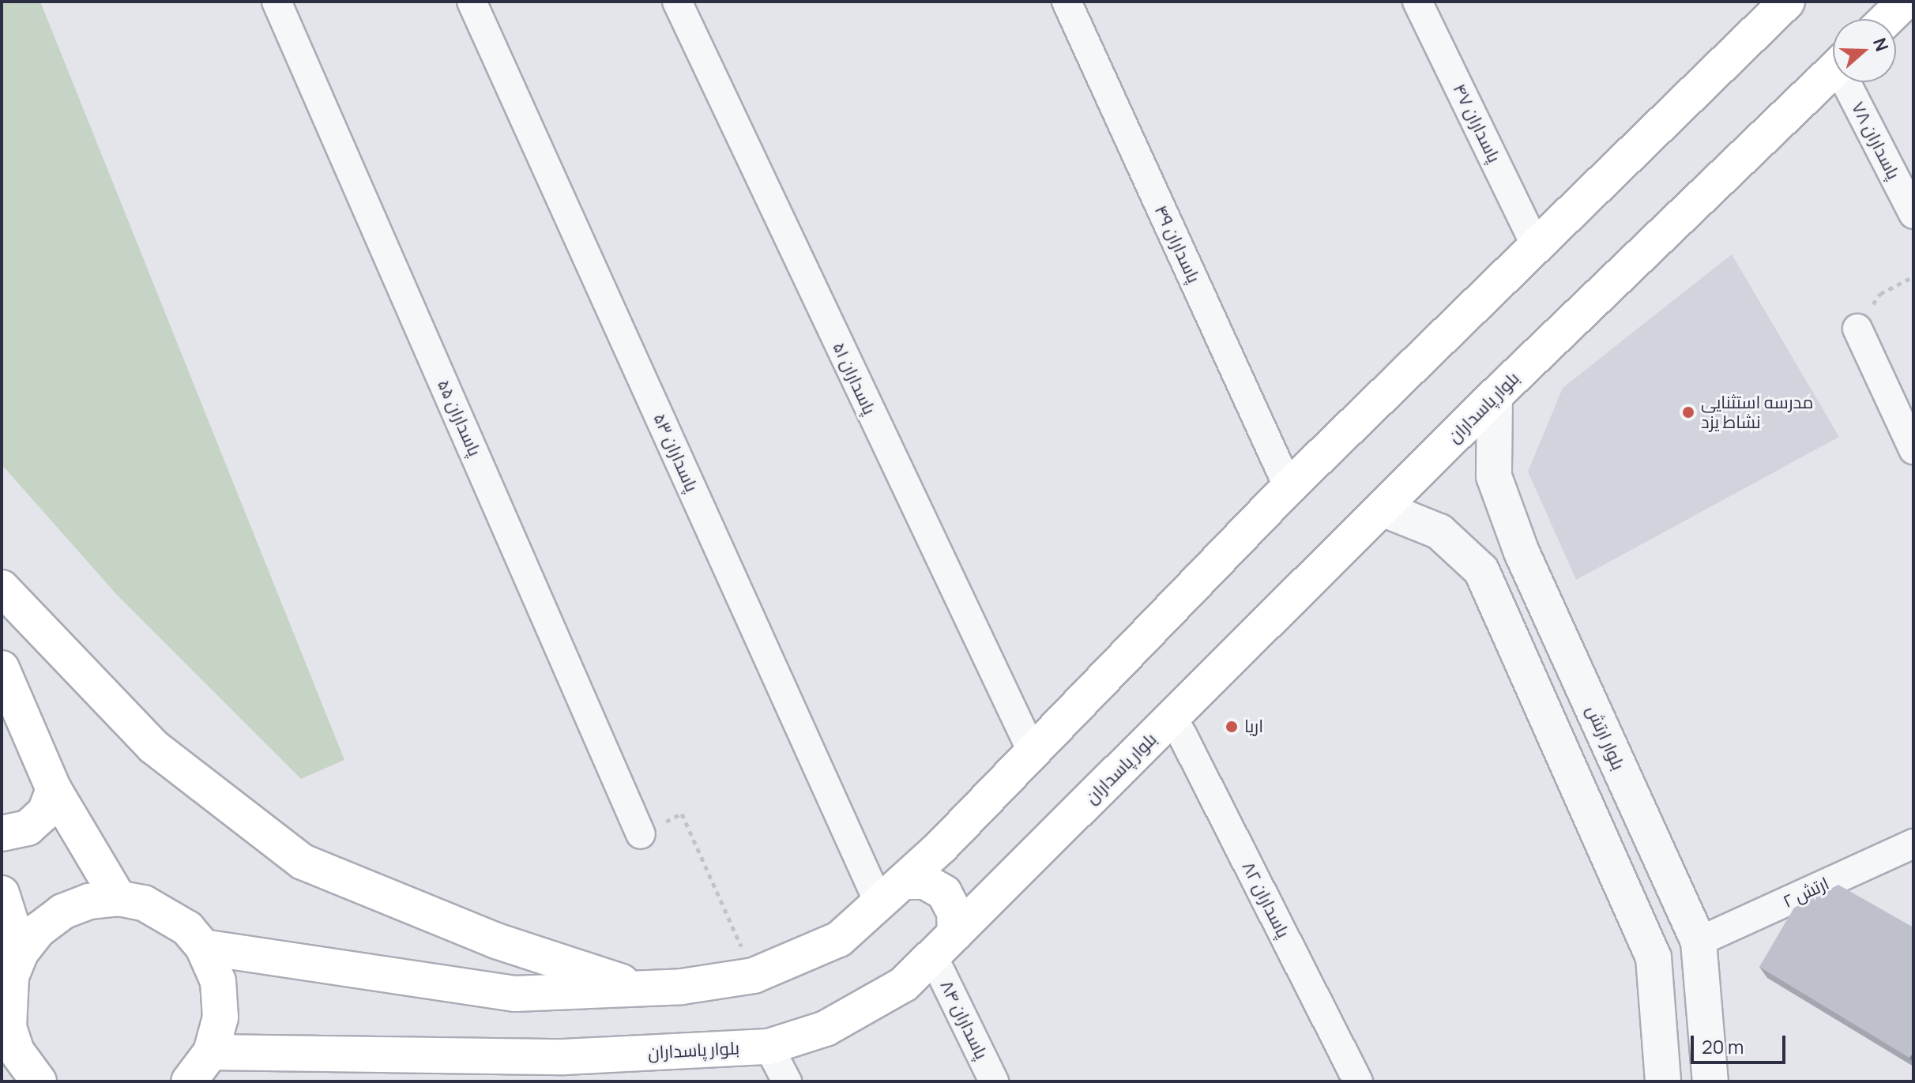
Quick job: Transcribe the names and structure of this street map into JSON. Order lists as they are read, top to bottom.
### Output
{
  "streets": {
    "main road": ["بلوار پاسداران"],
    "street": [
      "پاسداران ۴۷",
      "پاسداران ۷۸",
      "پاسداران ۴۹",
      "پاسداران ۵۱",
      "پاسداران ۵۵",
      "پاسداران ۵۳",
      "بلوار ارتش",
      "ارتش ۲",
      "پاسداران ۸۲",
      "پاسداران ۸۴"
    ]
  },
  "crossings": [
    ["بلوار پاسداران", "بلوار ارتش"],
    ["بلوار پاسداران", "پاسداران ۸۲"],
    ["بلوار پاسداران", "پاسداران ۸۴"],
    ["بلوار ارتش", "ارتش ۲"]
  ],
  "places": ["مدرسه استثنایی نشاط یزد", "اریا"],
  "scale_bar": "20 m",
  "north": "right"
}
